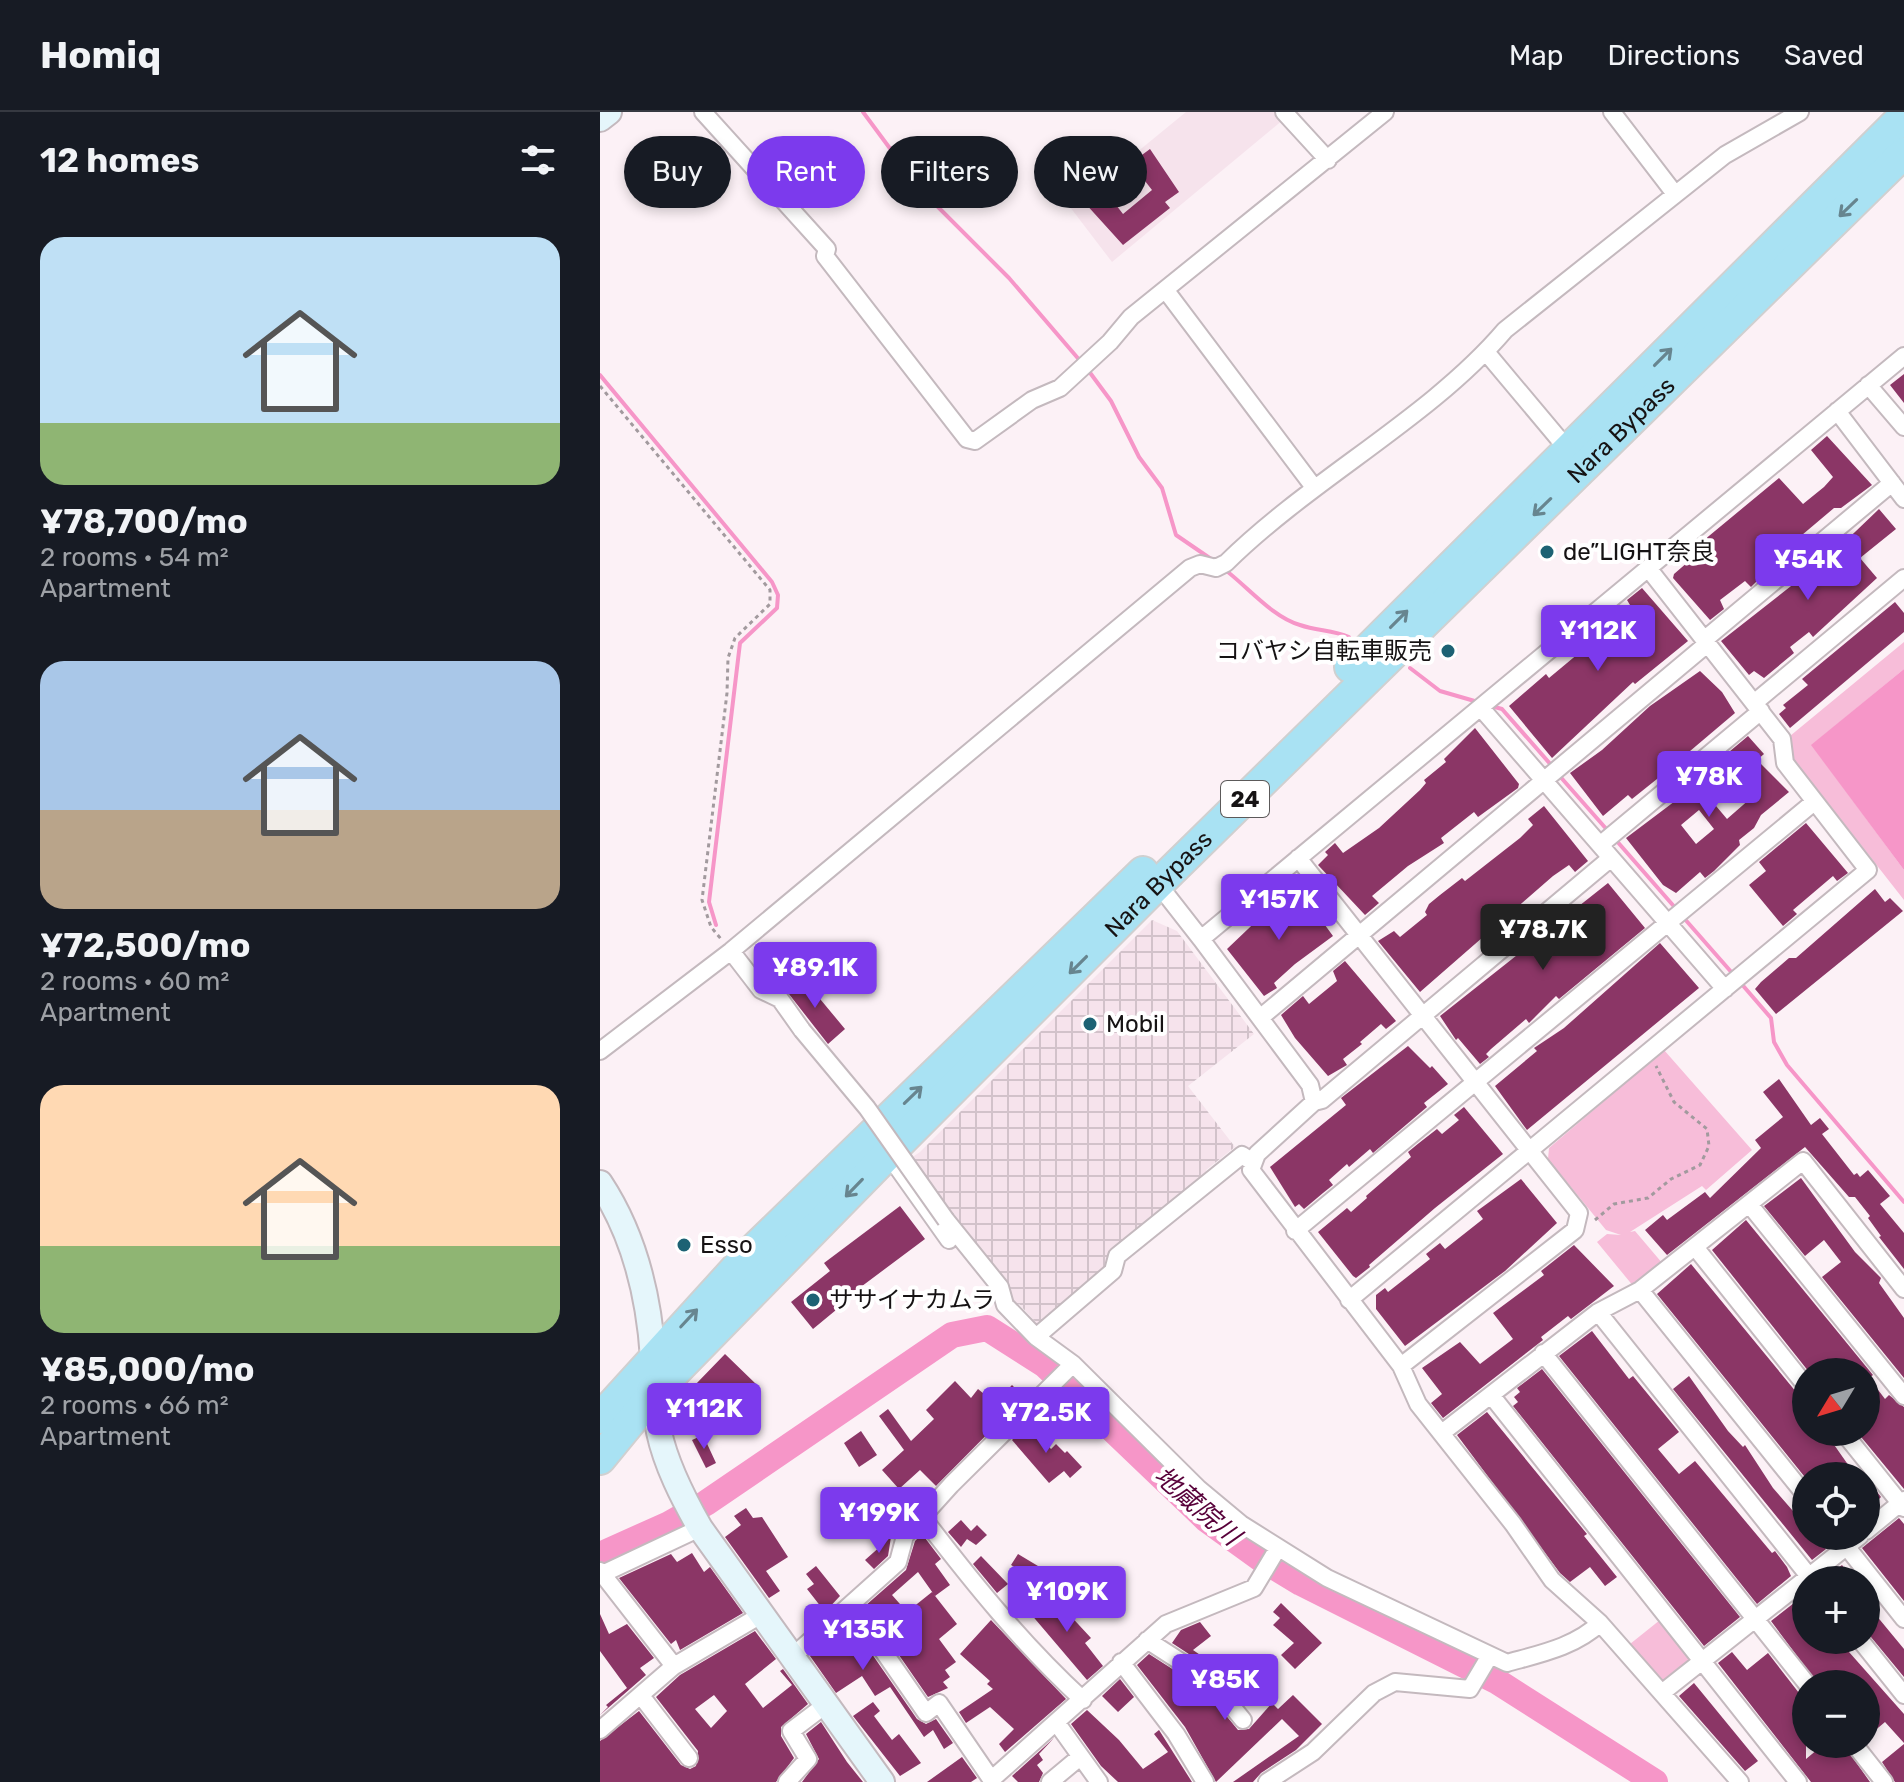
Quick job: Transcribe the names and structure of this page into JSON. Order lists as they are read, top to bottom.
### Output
{
  "streets": {
    "highway": ["Nara Bypass", "24"]
  },
  "water": ["地蔵院川"],
  "places": [
    "de”LIGHT奈良",
    "コバヤシ自転車販売",
    "Mobil",
    "Esso",
    "ササイナカムラ"
  ],
  "north": "bottom left",
  "page": {
    "header": "Homiq",
    "nav": ["Map", "Directions", "Saved"],
    "heading": "12 homes",
    "chip": [
      "Buy",
      "Rent",
      "Filters",
      "New"
    ],
    "list": [
      {
        "name": "¥78,700/mo",
        "note": "2 rooms · 54 m² · Apartment"
      },
      {
        "name": "¥72,500/mo",
        "note": "2 rooms · 60 m² · Apartment"
      },
      {
        "name": "¥85,000/mo",
        "note": "2 rooms · 66 m² · Apartment"
      }
    ],
    "price": [
      "¥54K",
      "¥112K",
      "¥78K",
      "¥157K",
      "¥78.7K",
      "¥89.1K",
      "¥112K",
      "¥72.5K",
      "¥199K",
      "¥109K",
      "¥135K",
      "¥85K"
    ],
    "map_buttons": ["+", "−"]
  }
}
